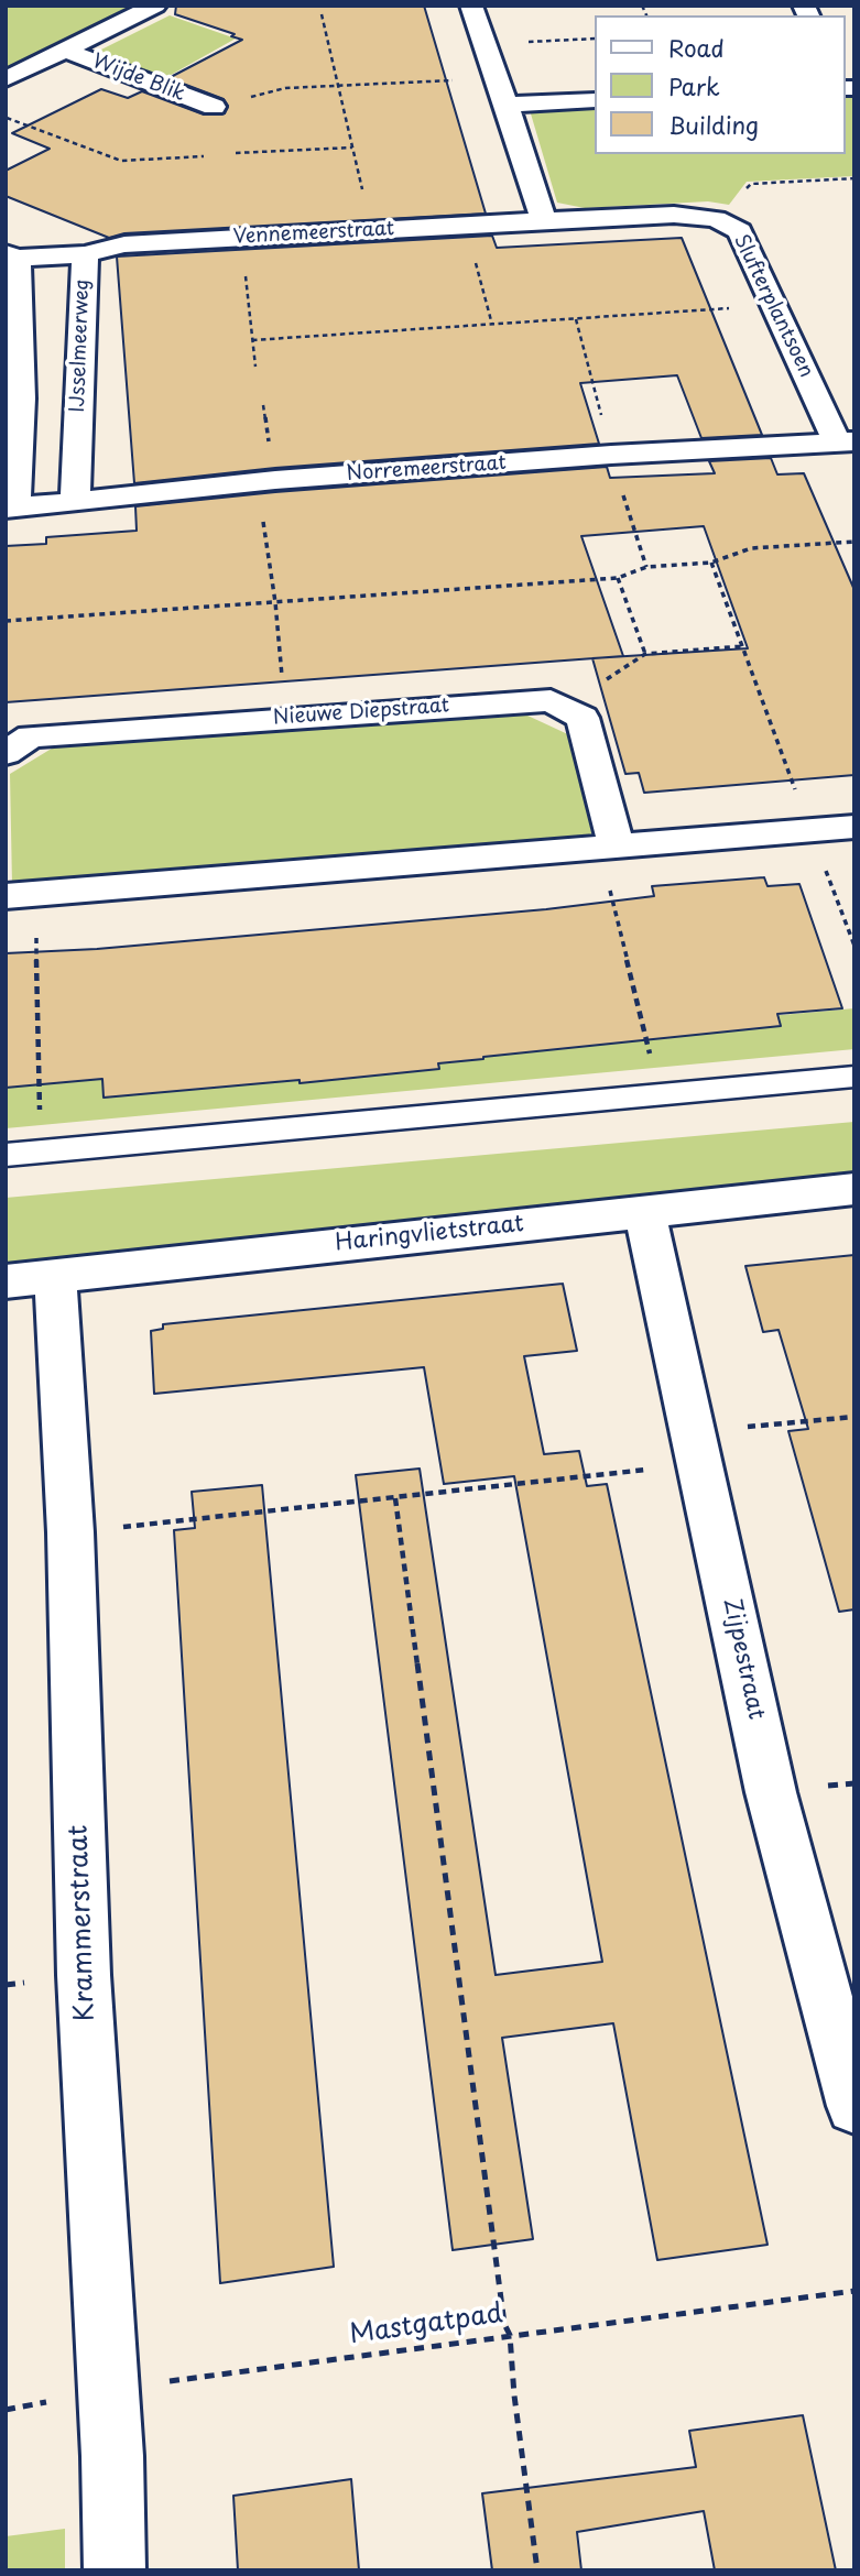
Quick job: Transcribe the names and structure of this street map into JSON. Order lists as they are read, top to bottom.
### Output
{
  "streets": {
    "street": [
      "Wijde Blik",
      "Vennemeerstraat",
      "Slufterplantsoen",
      "IJsselmeerweg",
      "Norremeerstraat",
      "Nieuwe Diepstraat",
      "Haringvlietstraat",
      "Zijpestraat",
      "Krammerstraat"
    ],
    "path": ["Mastgatpad"]
  },
  "crossings": [
    ["Vennemeerstraat", "Slufterplantsoen"],
    ["Vennemeerstraat", "IJsselmeerweg"],
    ["Slufterplantsoen", "Norremeerstraat"],
    ["IJsselmeerweg", "Norremeerstraat"],
    ["Haringvlietstraat", "Zijpestraat"],
    ["Haringvlietstraat", "Krammerstraat"],
    ["Krammerstraat", "Mastgatpad"]
  ],
  "legend": ["Road", "Park", "Building"]
}
